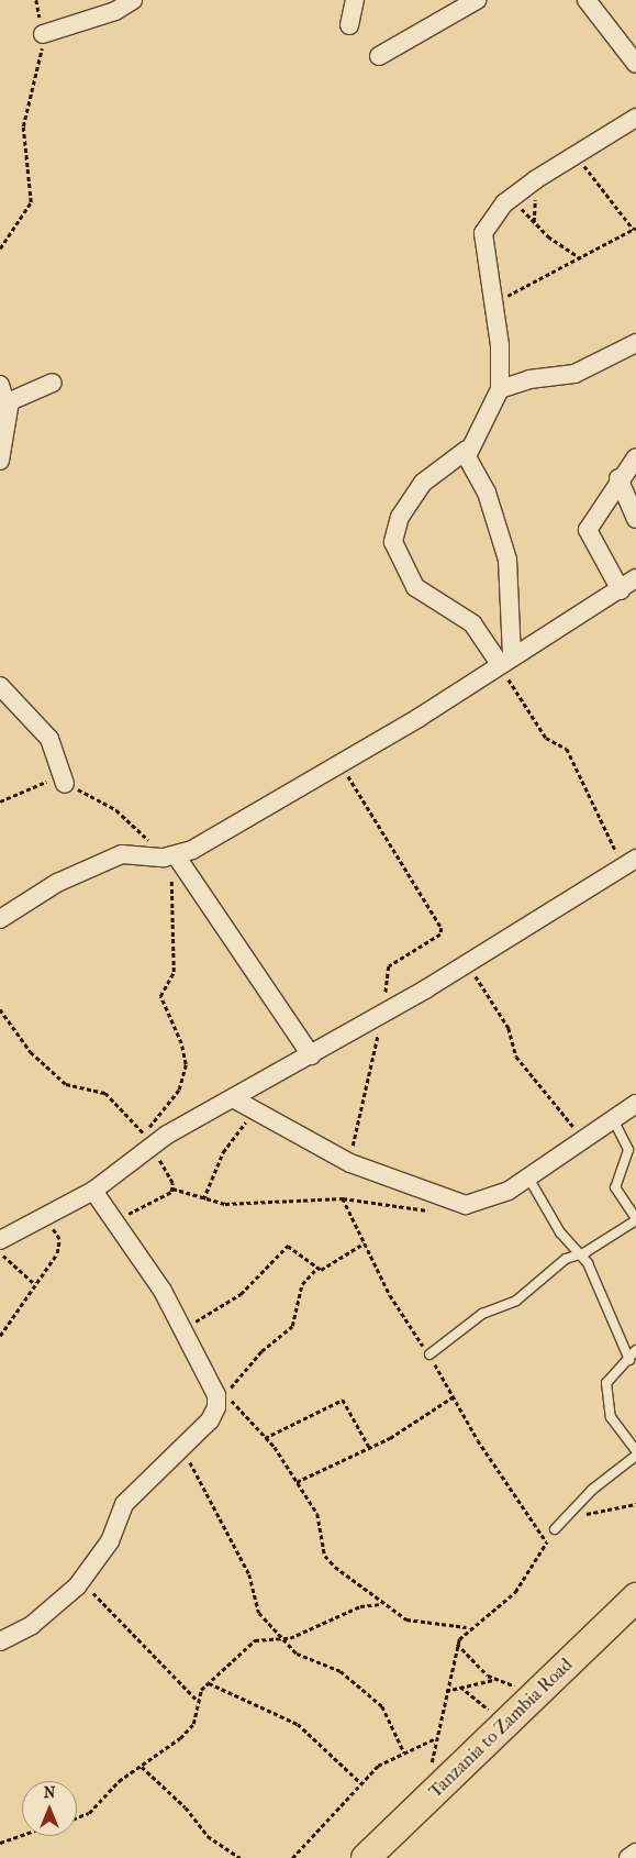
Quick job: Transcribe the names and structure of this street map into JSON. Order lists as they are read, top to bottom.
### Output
{
  "streets": {
    "highway": ["Tanzania to Zambia Road"]
  },
  "north": "top"
}
